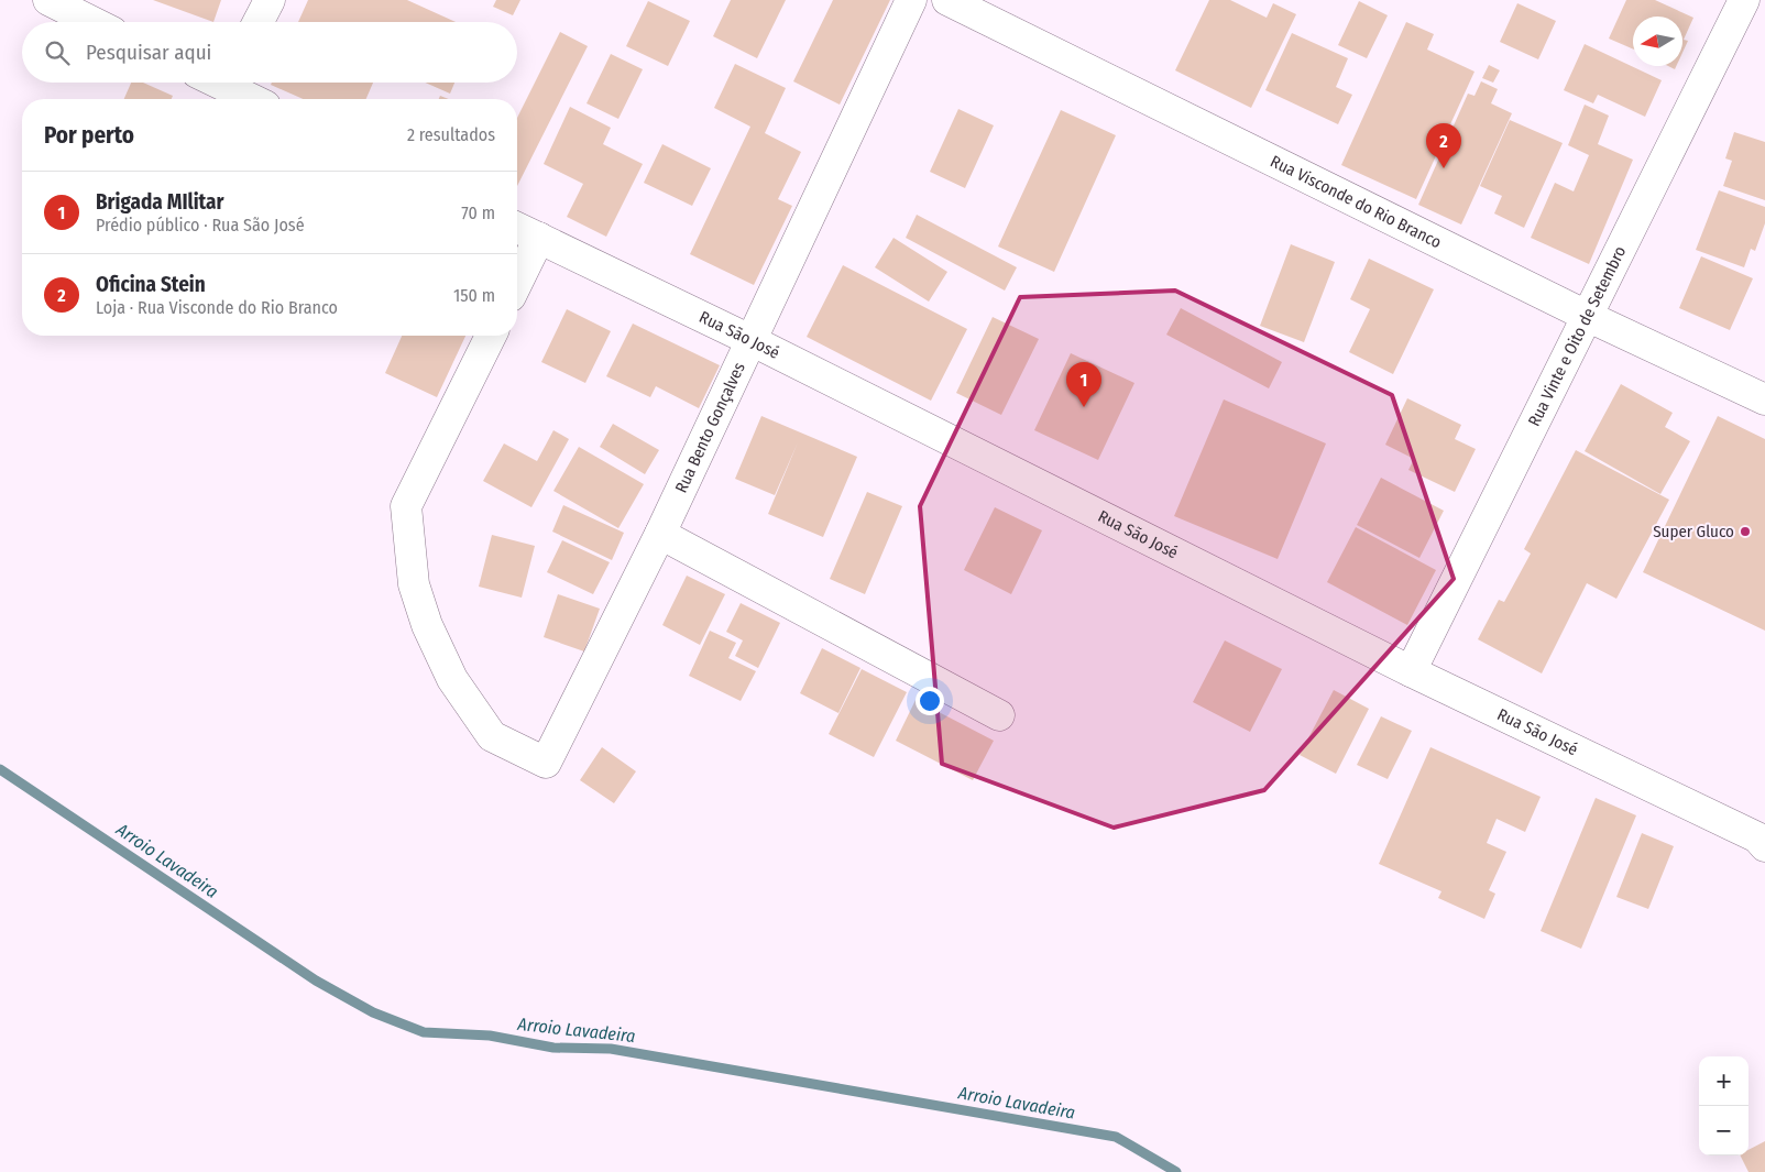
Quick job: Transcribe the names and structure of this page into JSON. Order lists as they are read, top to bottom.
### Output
{
  "streets": {
    "street": [
      "Rua Visconde do Rio Branco",
      "Rua São José",
      "Rua Vinte e Oito de Setembro",
      "Rua Bento Gonçalves"
    ]
  },
  "crossings": [
    ["Rua Visconde do Rio Branco", "Rua Vinte e Oito de Setembro"],
    ["Rua São José", "Rua Vinte e Oito de Setembro"],
    ["Rua São José", "Rua Bento Gonçalves"]
  ],
  "water": ["Arroio Lavadeira"],
  "places": ["Super Gluco"],
  "north": "left",
  "page": {
    "search": "Pesquisar aqui",
    "heading": ["Por perto", "2 resultados"],
    "pins": ["2", "1"],
    "list": [
      {
        "mark": "1",
        "name": "Brigada MIlitar",
        "note": "Prédio público · Rua São José",
        "value": "70 m"
      },
      {
        "mark": "2",
        "name": "Oficina Stein",
        "note": "Loja · Rua Visconde do Rio Branco",
        "value": "150 m"
      }
    ],
    "map_buttons": ["+", "−"]
  }
}
